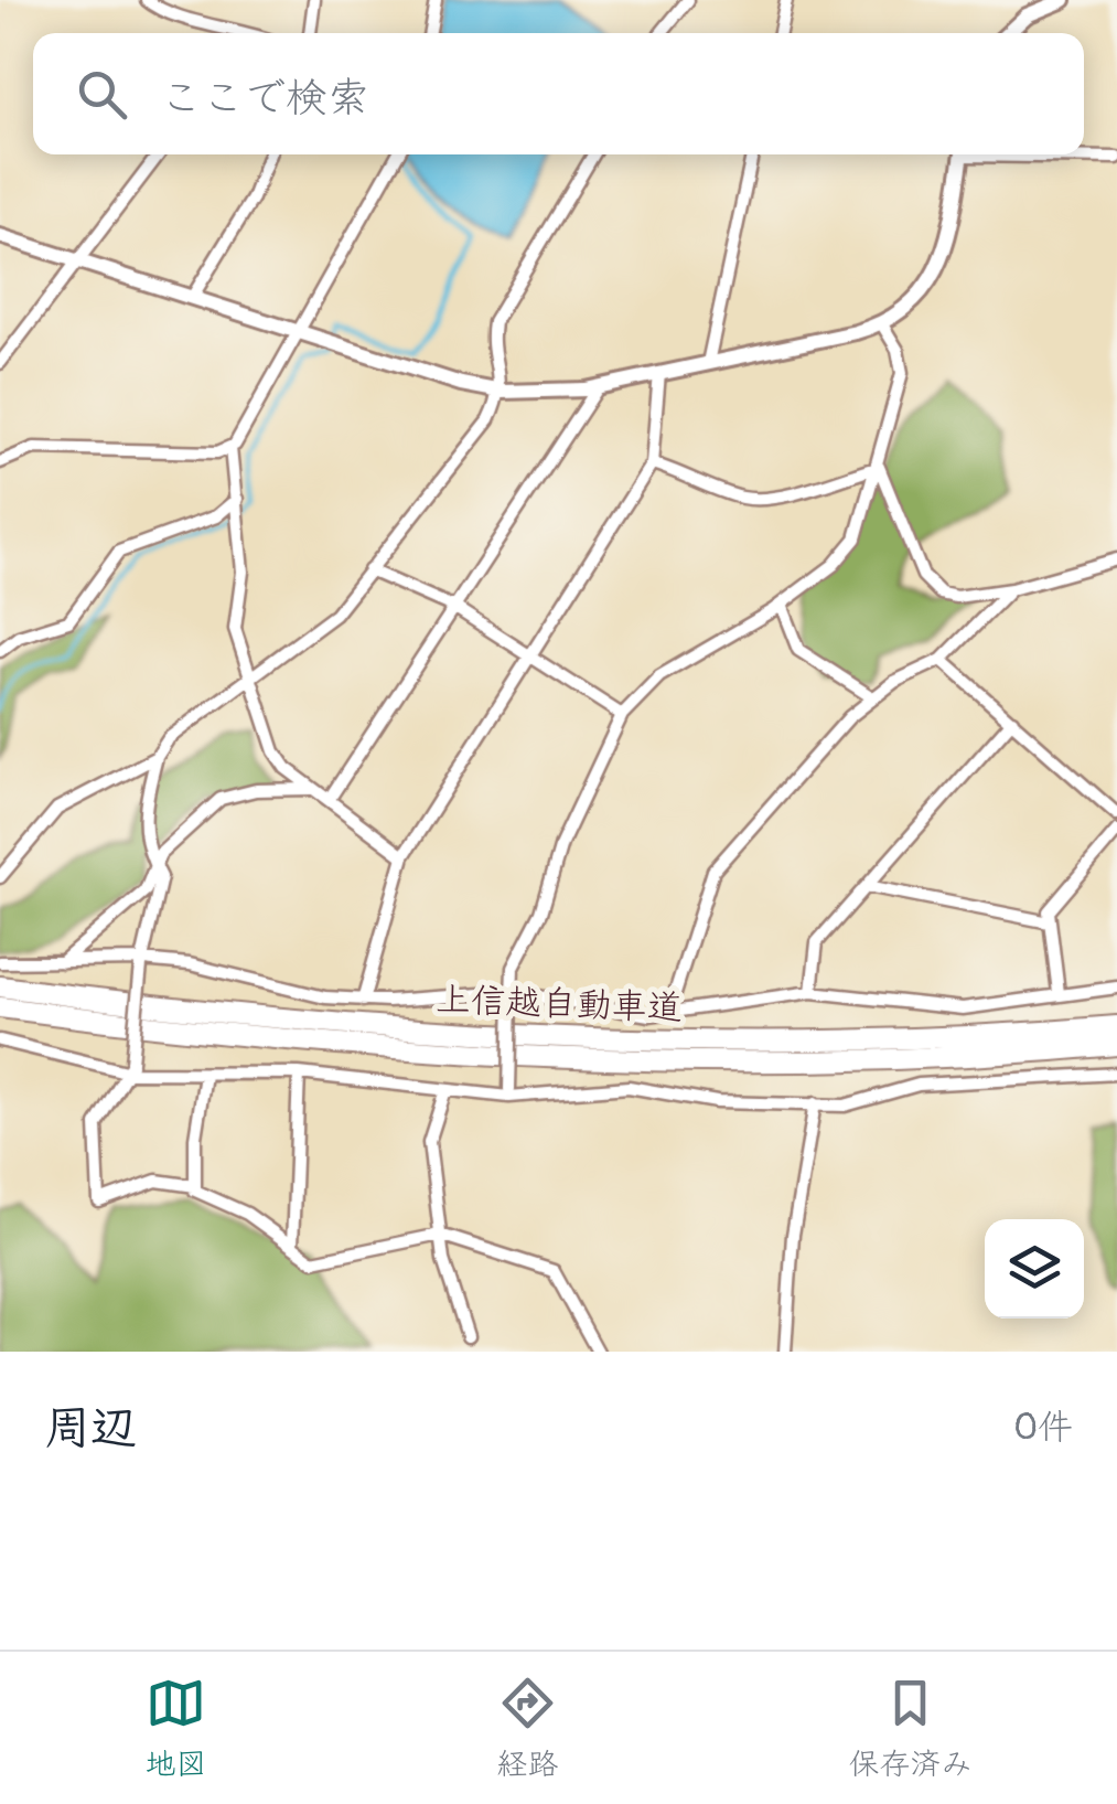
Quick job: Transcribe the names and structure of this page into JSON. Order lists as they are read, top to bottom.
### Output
{
  "streets": {
    "highway": ["上信越自動車道"]
  },
  "page": {
    "search": "ここで検索",
    "heading": ["周辺", "0件"],
    "nav": ["地図", "経路", "保存済み"]
  }
}
